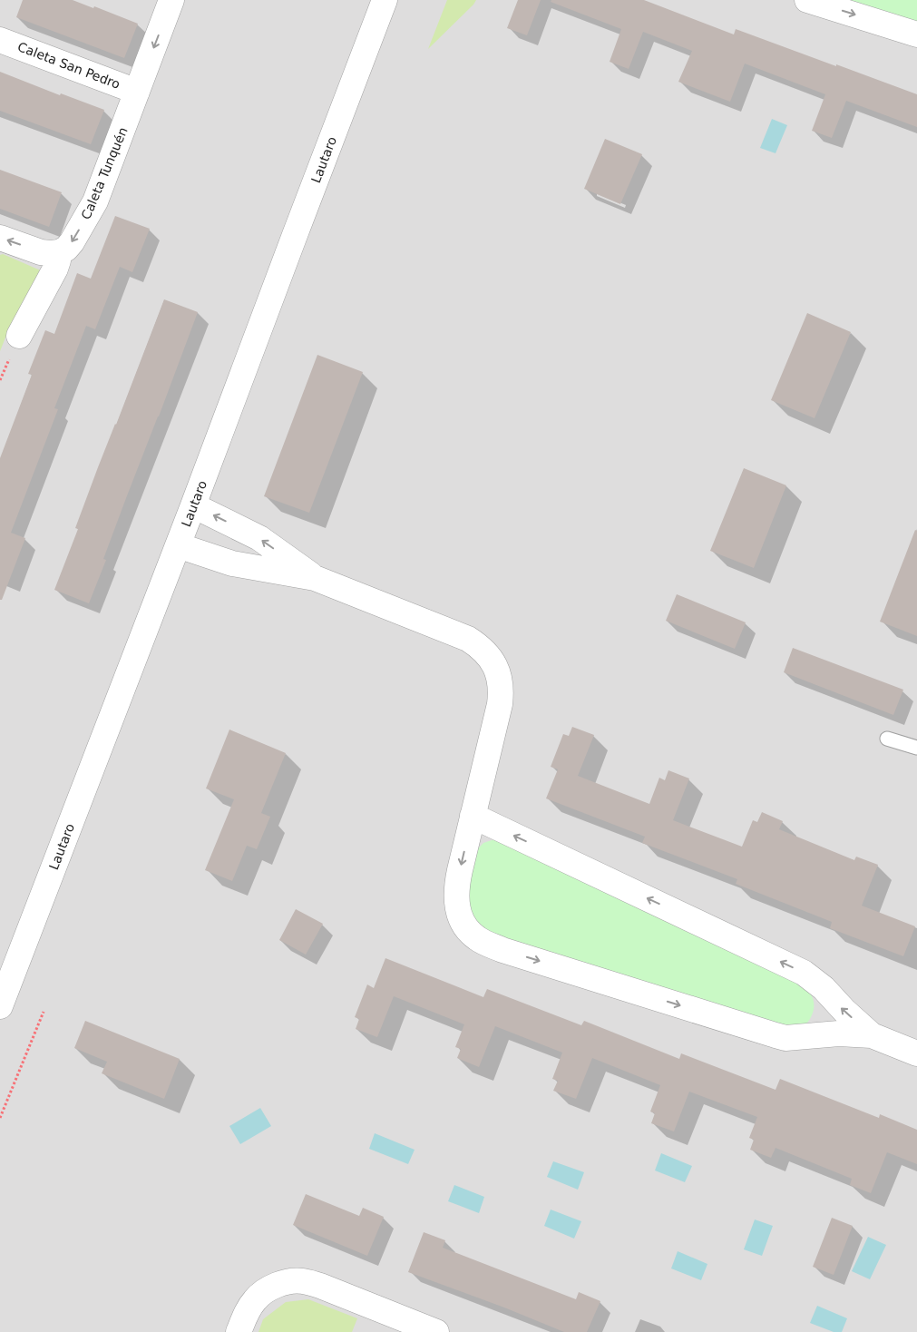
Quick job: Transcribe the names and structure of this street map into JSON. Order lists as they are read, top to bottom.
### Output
{
  "streets": {
    "street": ["Caleta San Pedro", "Lautaro", "Caleta Tunquén"]
  },
  "crossings": [
    ["Caleta San Pedro", "Caleta Tunquén"]
  ],
  "one_way": ["Caleta Tunquén"]
}
